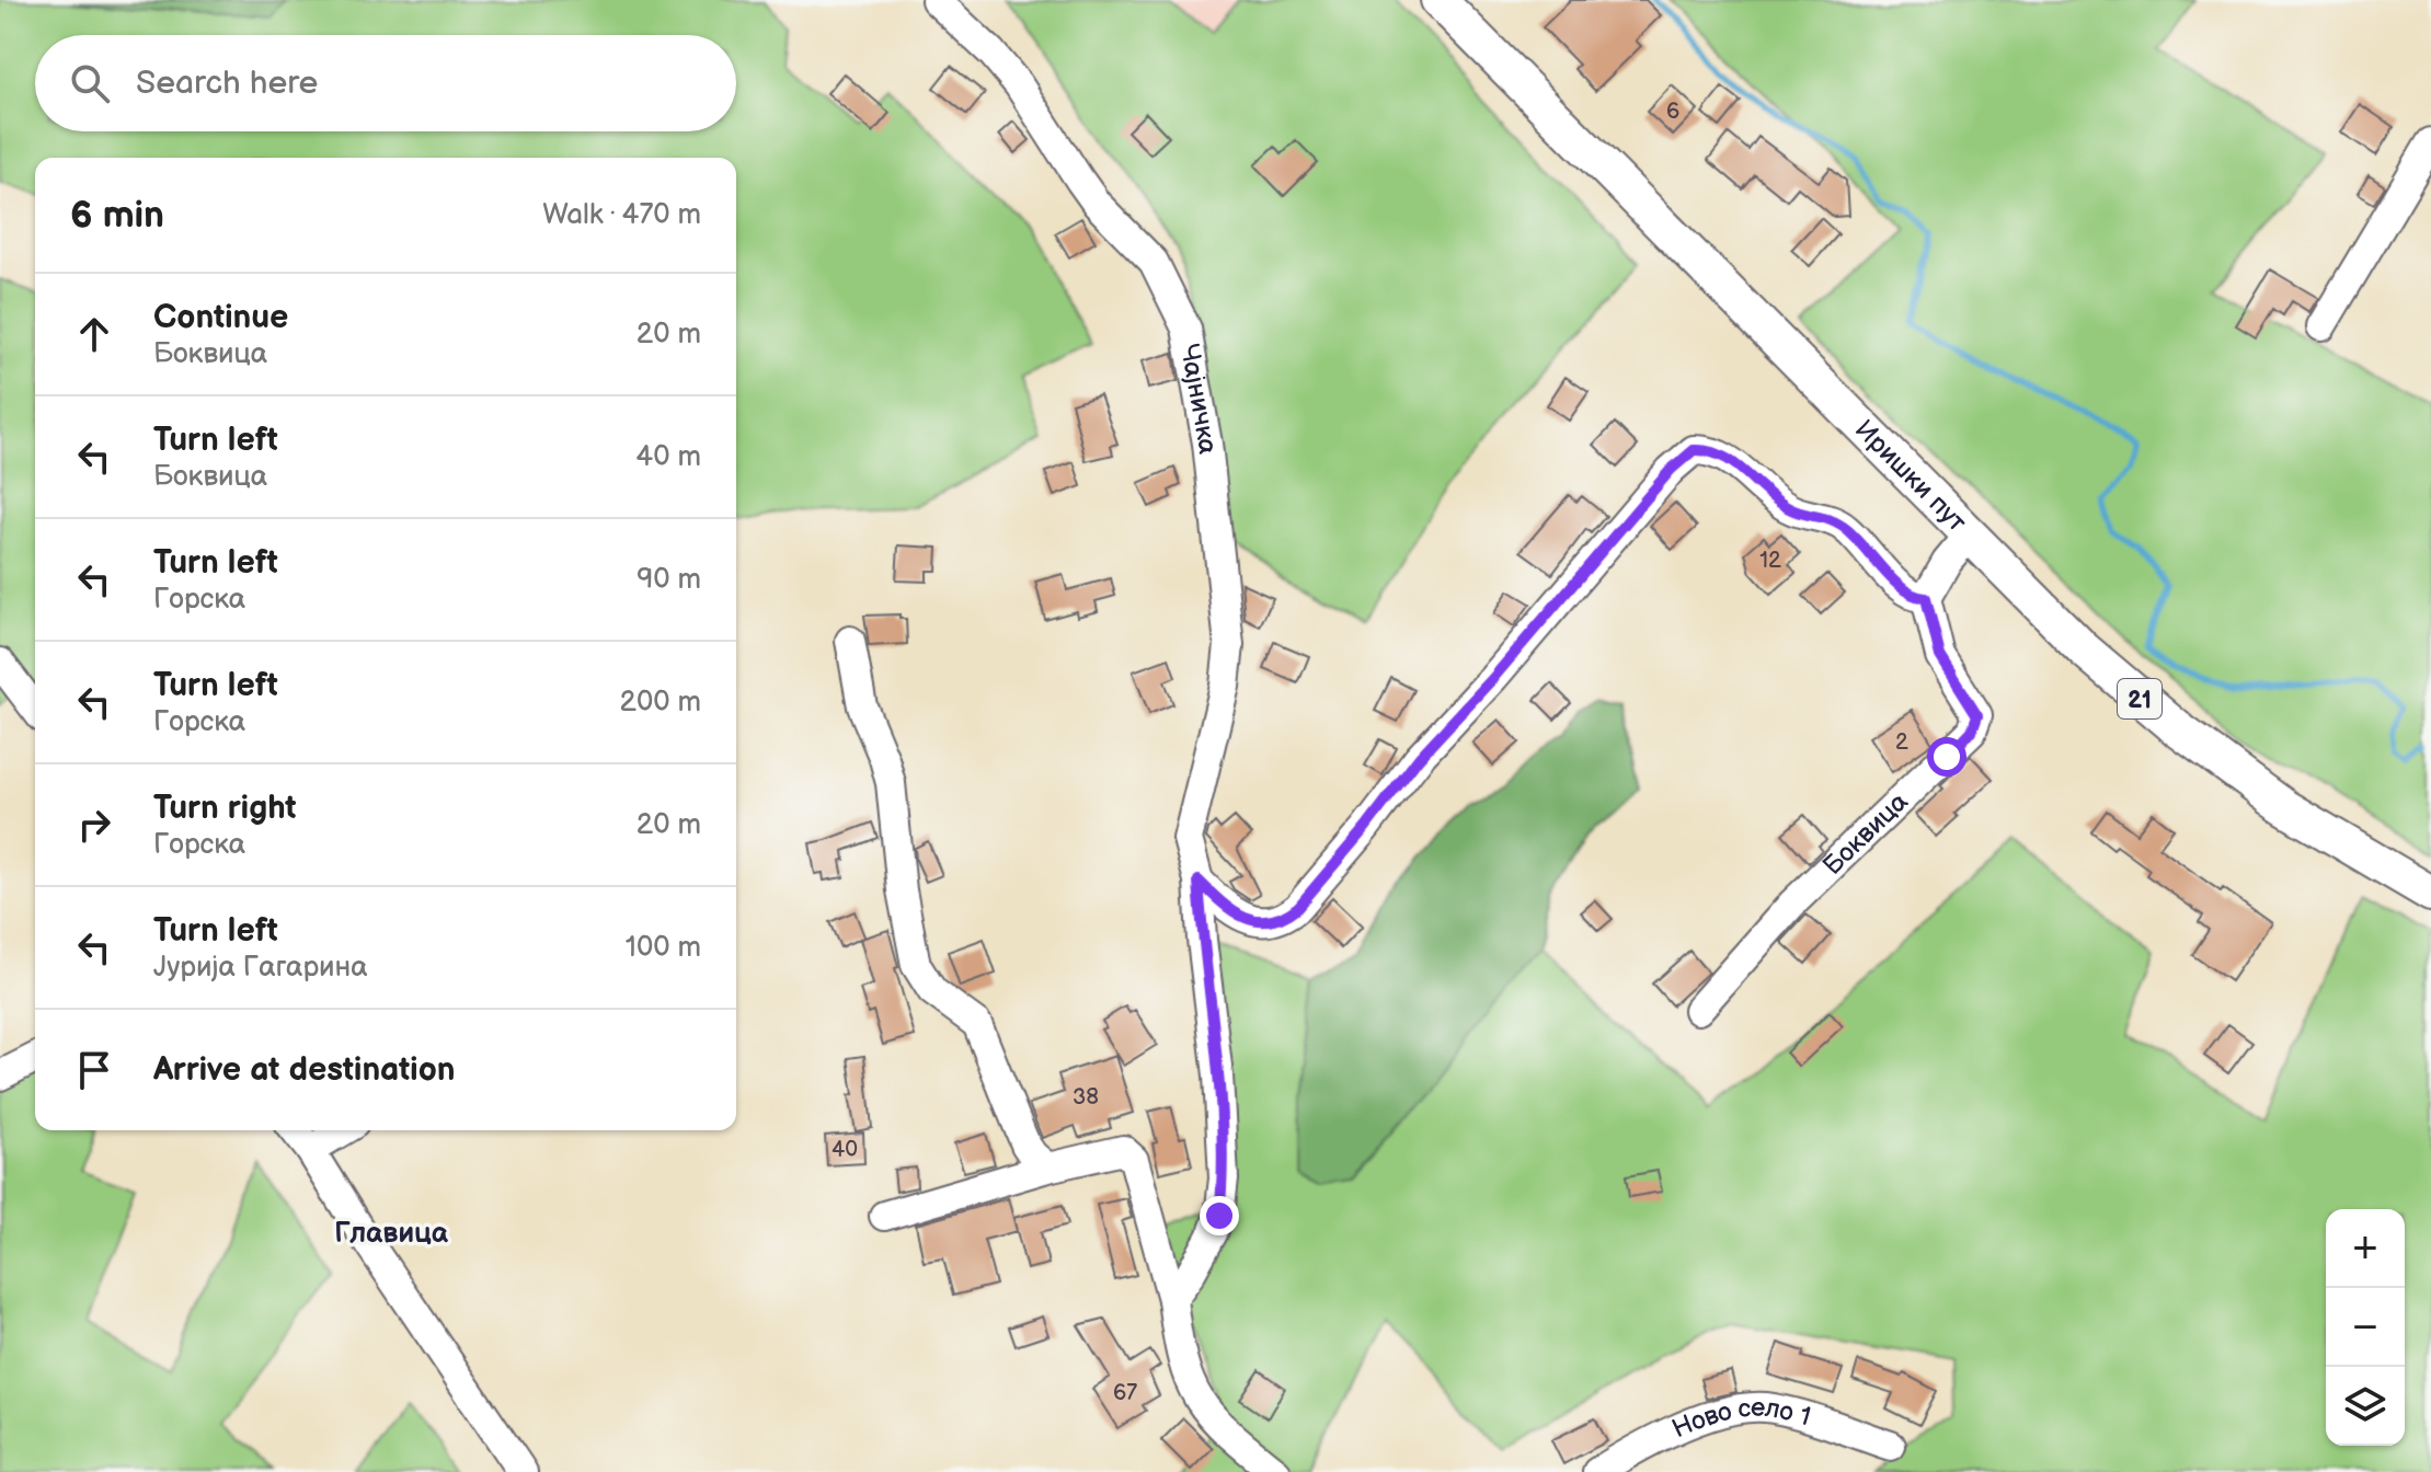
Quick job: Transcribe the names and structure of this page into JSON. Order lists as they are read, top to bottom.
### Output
{
  "streets": {
    "main road": ["Иришки пут", "21"],
    "street": ["Чајничка", "Боквица", "Ново село 1"]
  },
  "districts": ["Главица"],
  "house_numbers": [
    "6",
    "12",
    "2",
    "38",
    "40",
    "67"
  ],
  "page": {
    "search": "Search here",
    "heading": ["6 min", "Walk · 470 m"],
    "list": [
      ["Continue", "Боквица", "20 m"],
      ["Turn left", "Боквица", "40 m"],
      ["Turn left", "Горска", "90 m"],
      ["Turn left", "Горска", "200 m"],
      ["Turn right", "Горска", "20 m"],
      ["Turn left", "Јурија Гагарина", "100 m"],
      "Arrive at destination"
    ],
    "map_buttons": ["+", "−"]
  }
}
